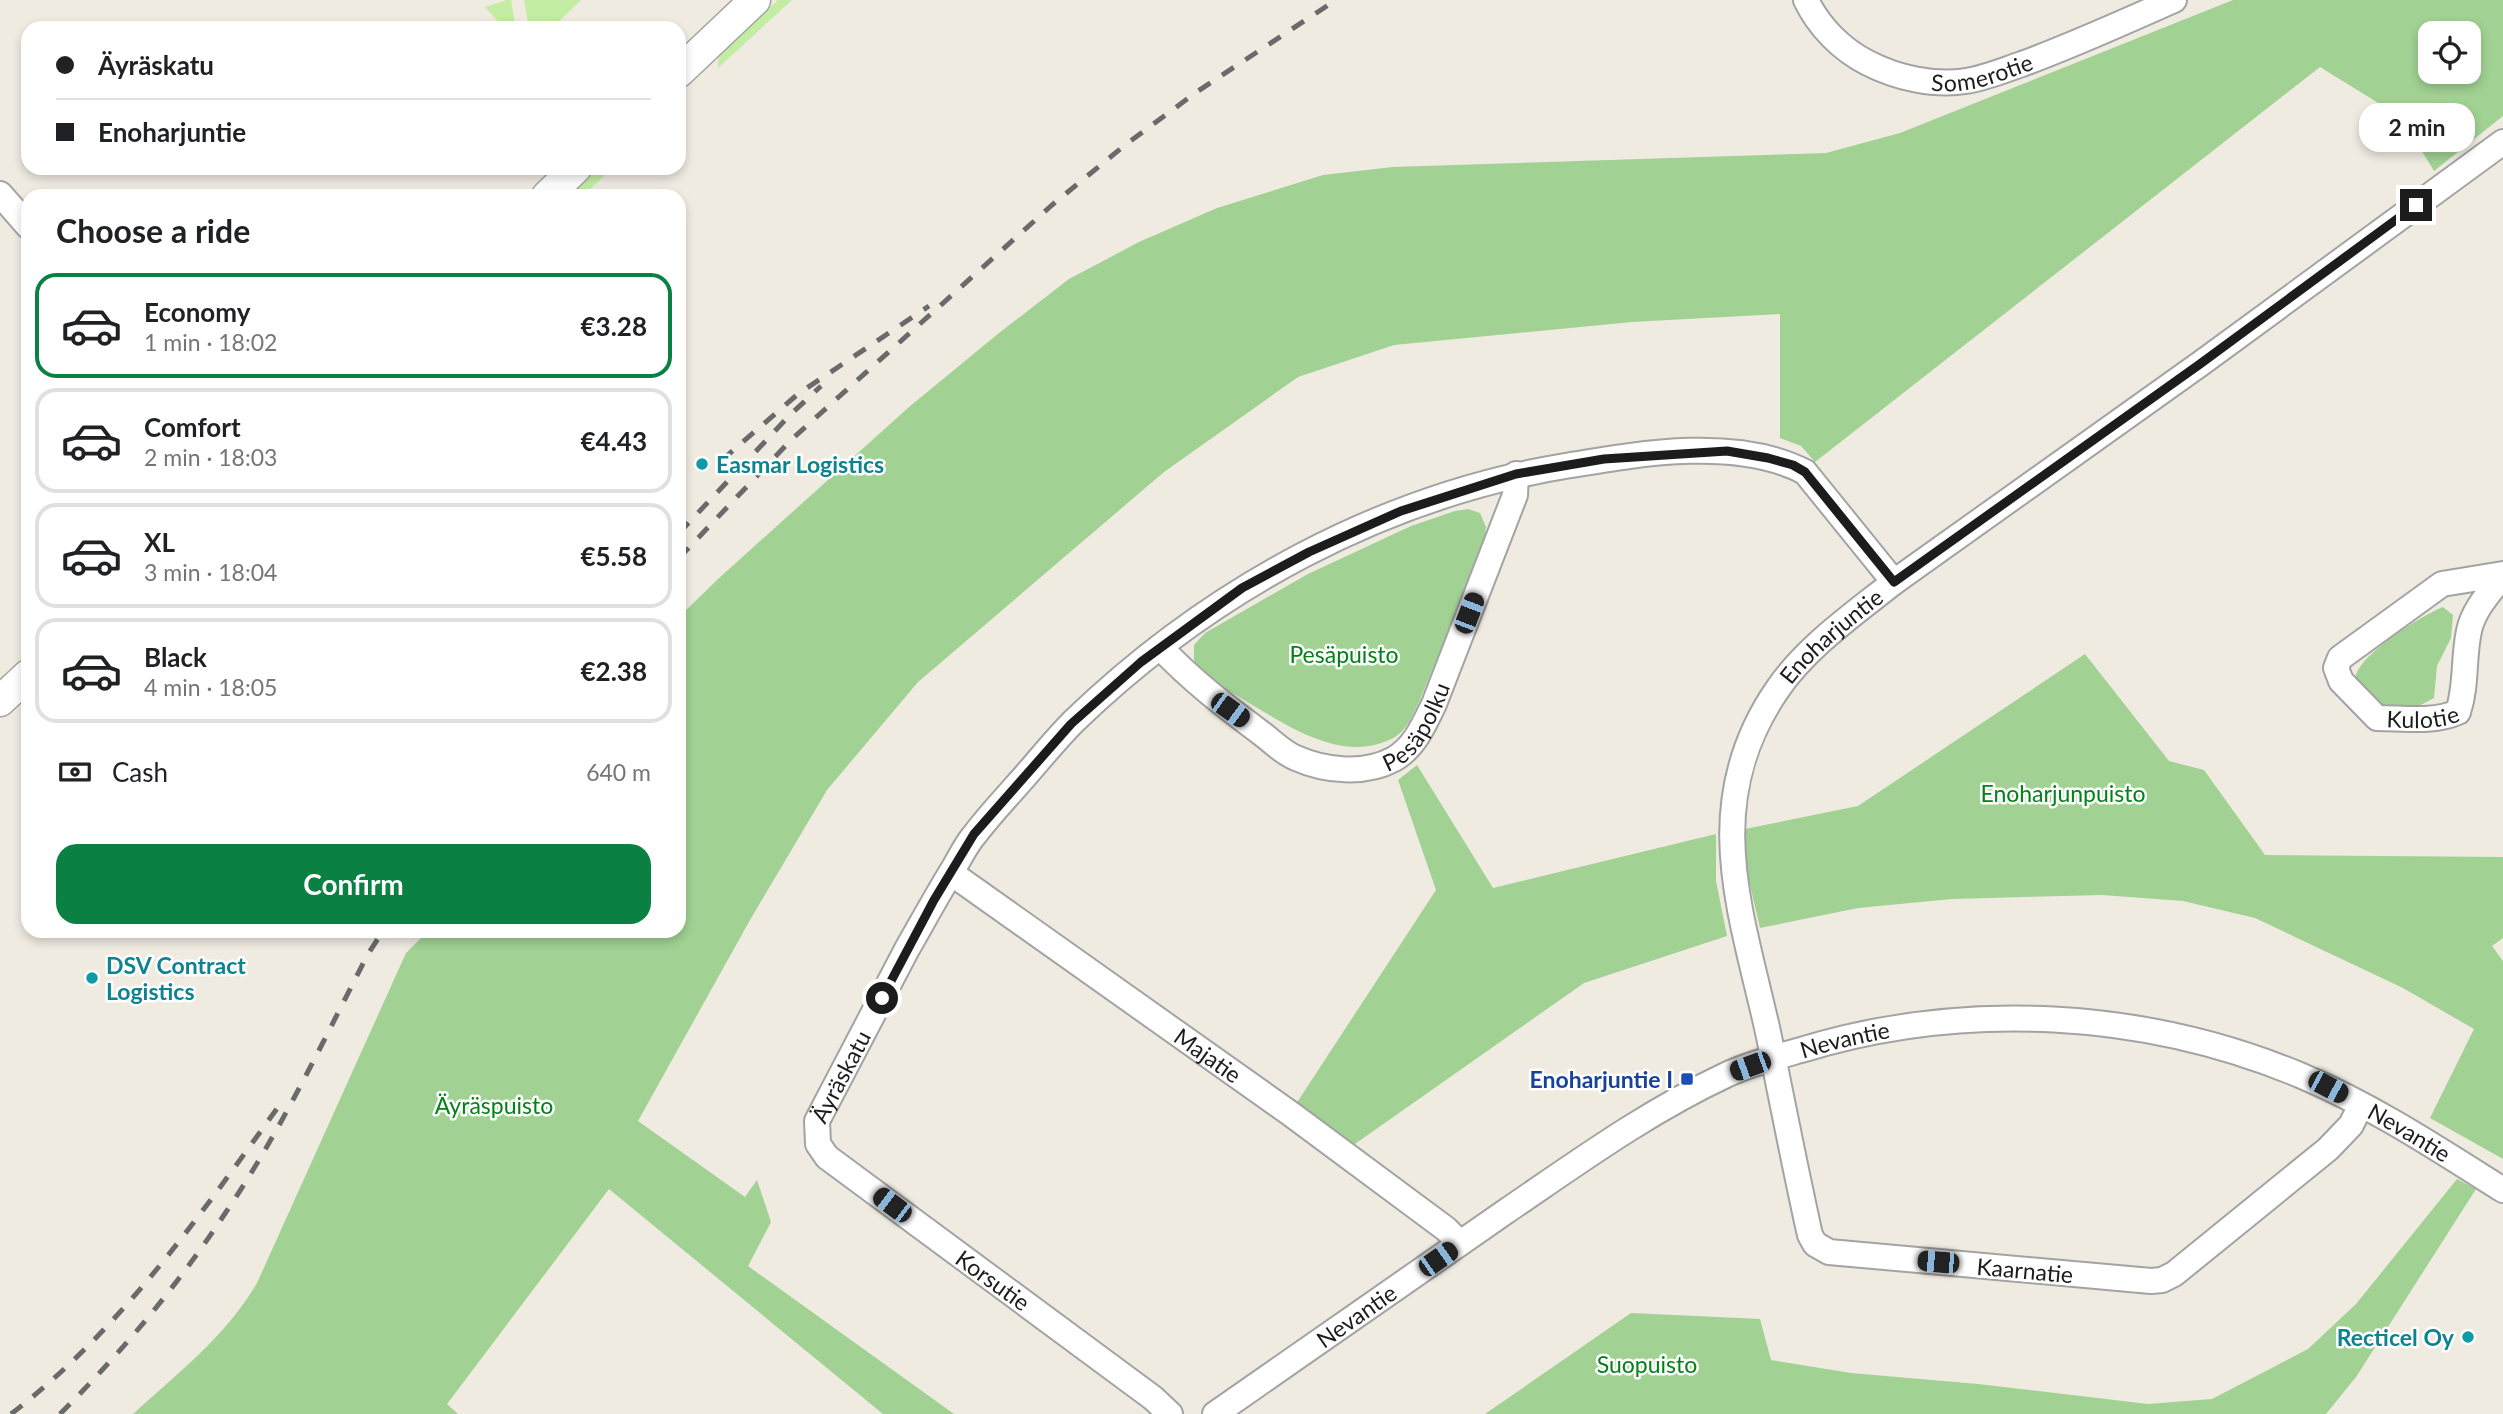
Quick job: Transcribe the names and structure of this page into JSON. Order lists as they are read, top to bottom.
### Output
{
  "streets": {
    "street": [
      "Somerotie",
      "Enoharjuntie",
      "Kulotie",
      "Pesäpolku",
      "Nevantie",
      "Majatie",
      "Äyräskatu",
      "Kaarnatie",
      "Korsutie"
    ]
  },
  "crossings": [
    ["Enoharjuntie", "Nevantie"],
    ["Enoharjuntie", "Äyräskatu"],
    ["Enoharjuntie", "Kaarnatie"],
    ["Pesäpolku", "Äyräskatu"],
    ["Nevantie", "Majatie"],
    ["Nevantie", "Kaarnatie"],
    ["Majatie", "Äyräskatu"],
    ["Äyräskatu", "Korsutie"]
  ],
  "parks": [
    "Pesäpuisto",
    "Enoharjunpuisto",
    "Äyräspuisto",
    "Suopuisto"
  ],
  "places": {
    "other": ["Easmar Logistics", "DSV Contract Logistics", "Recticel Oy"],
    "transit": ["Enoharjuntie I"]
  },
  "page": {
    "banner": ["Äyräskatu", "Enoharjuntie"],
    "bubble": "2 min",
    "heading": "Choose a ride",
    "list": [
      {
        "name": "Economy",
        "note": "1 min · 18:02",
        "value": "€3.28"
      },
      {
        "name": "Comfort",
        "note": "2 min · 18:03",
        "value": "€4.43"
      },
      {
        "name": "XL",
        "note": "3 min · 18:04",
        "value": "€5.58"
      },
      {
        "name": "Black",
        "note": "4 min · 18:05",
        "value": "€2.38"
      }
    ],
    "pay": ["Cash", "640 m"],
    "buttons": "Confirm"
  }
}
